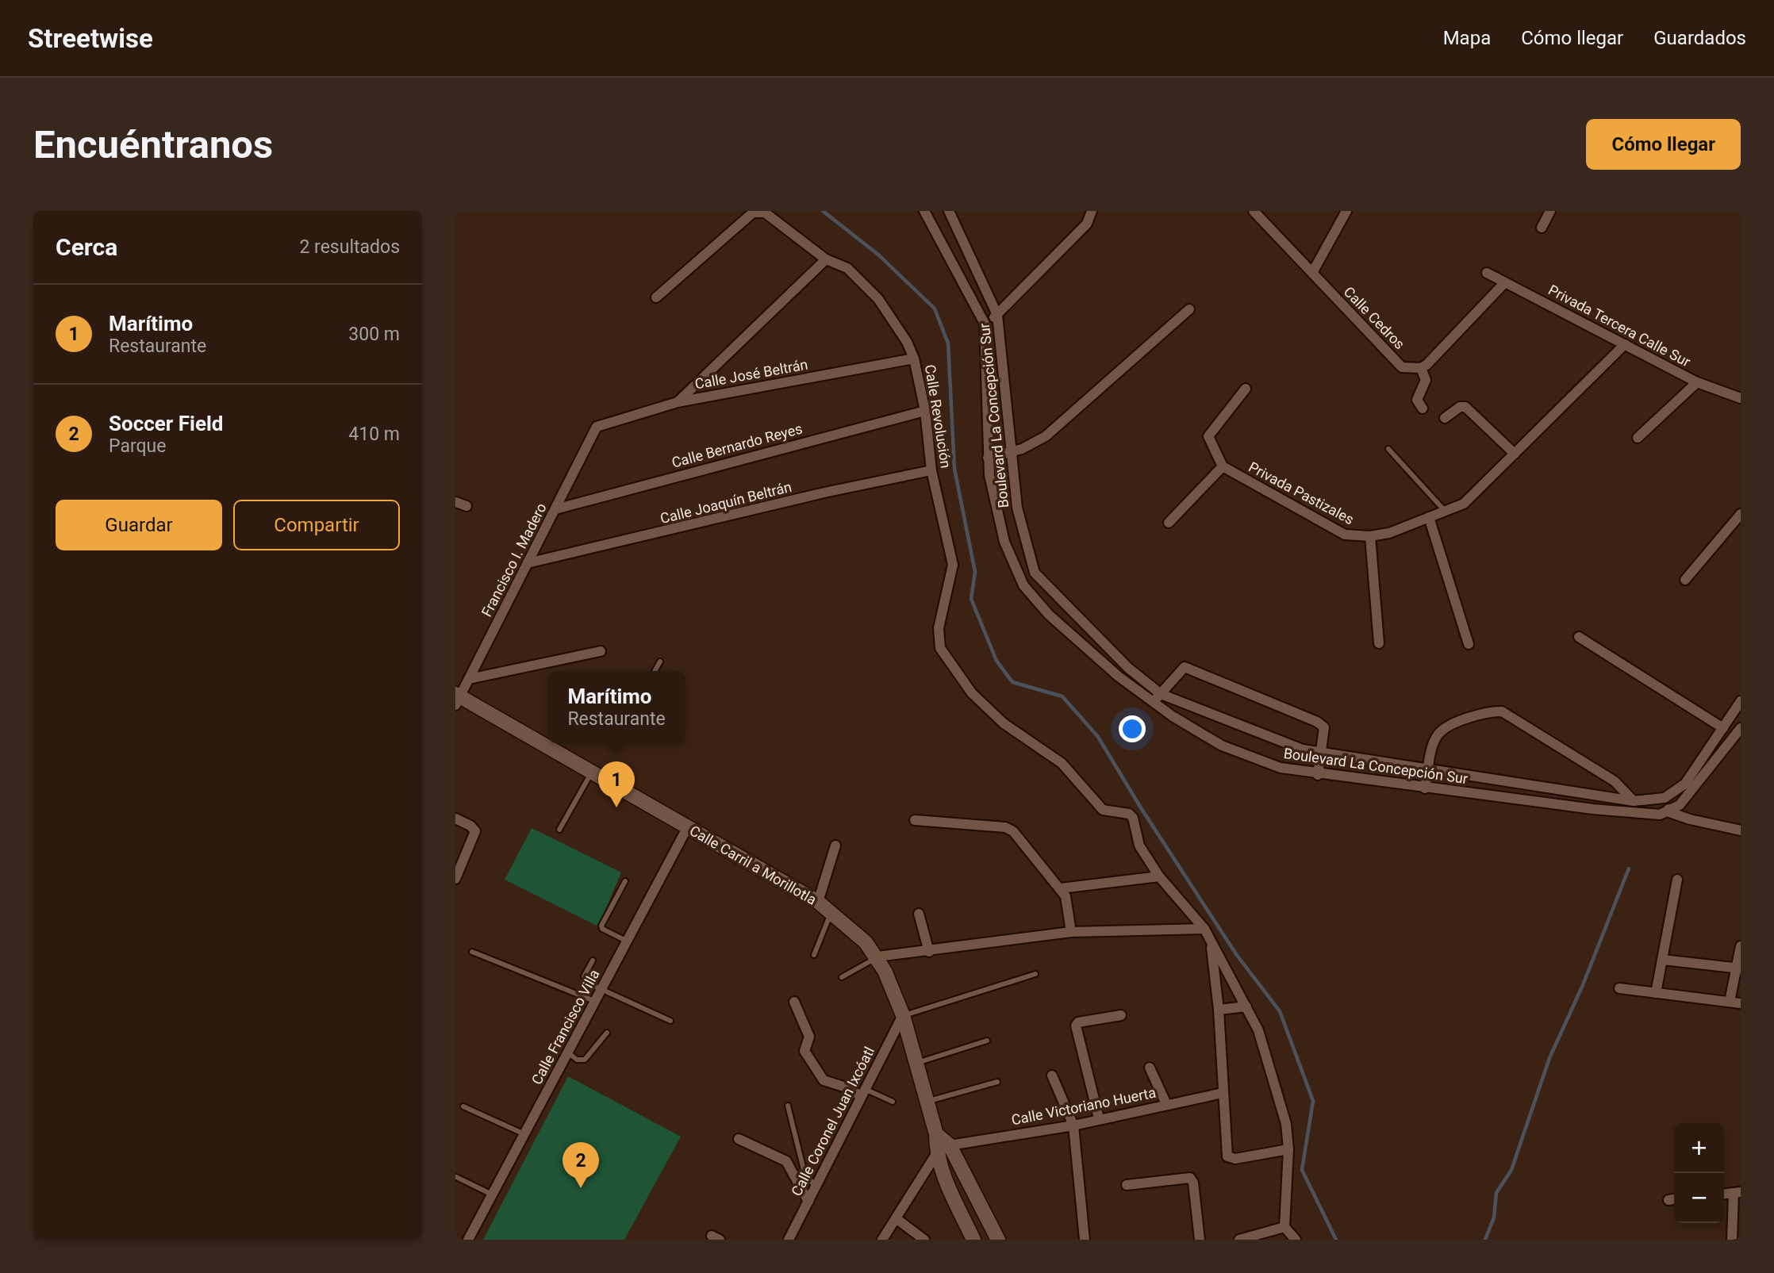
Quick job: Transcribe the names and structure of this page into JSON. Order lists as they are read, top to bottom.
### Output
{
  "streets": {
    "street": [
      "Calle Cedros",
      "Privada Tercera Calle Sur",
      "Calle José Beltrán",
      "Boulevard La Concepción Sur",
      "Calle Revolución",
      "Calle Bernardo Reyes",
      "Privada Pastizales",
      "Calle Joaquín Beltrán",
      "Francisco I. Madero",
      "Calle Carril a Morillotla",
      "Calle Francisco Villa",
      "Calle Victoriano Huerta",
      "Calle Coronel Juan Ixcóatl"
    ]
  },
  "crossings": [
    ["Privada Tercera Calle Sur", "Privada Pastizales"],
    ["Calle José Beltrán", "Calle Revolución"],
    ["Calle José Beltrán", "Francisco I. Madero"],
    ["Calle Revolución", "Calle Bernardo Reyes"],
    ["Calle Revolución", "Calle Joaquín Beltrán"],
    ["Calle Bernardo Reyes", "Francisco I. Madero"],
    ["Calle Joaquín Beltrán", "Francisco I. Madero"],
    ["Francisco I. Madero", "Calle Carril a Morillotla"],
    ["Calle Carril a Morillotla", "Calle Francisco Villa"],
    ["Calle Carril a Morillotla", "Calle Coronel Juan Ixcóatl"]
  ],
  "page": {
    "header": "Streetwise",
    "nav": ["Mapa", "Cómo llegar", "Guardados"],
    "buttons": [
      "Cómo llegar",
      ["Guardar", "Compartir"]
    ],
    "title": "Encuéntranos",
    "heading": ["Cerca", "2 resultados"],
    "list": [
      {
        "mark": "1",
        "name": "Marítimo",
        "note": "Restaurante",
        "value": "300 m"
      },
      {
        "mark": "2",
        "name": "Soccer Field",
        "note": "Parque",
        "value": "410 m"
      }
    ],
    "popup": ["Marítimo", "Restaurante"],
    "pins": ["1", "2"],
    "map_buttons": ["+", "−"]
  }
}
